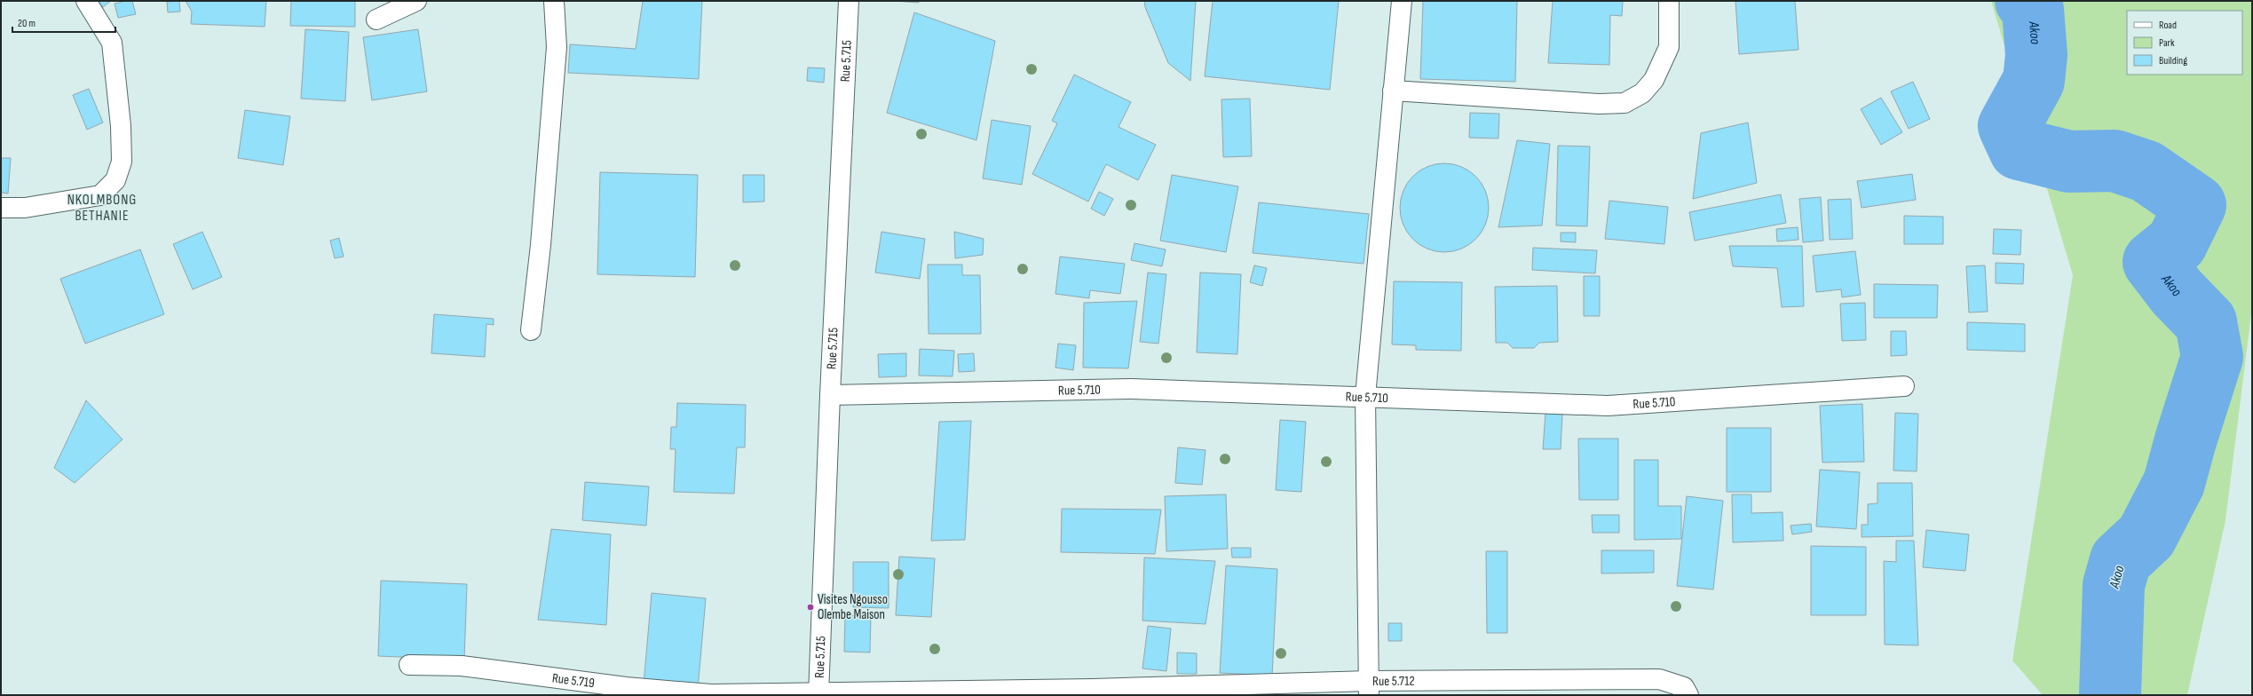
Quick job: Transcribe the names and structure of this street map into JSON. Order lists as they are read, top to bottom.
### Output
{
  "streets": {
    "street": [
      "Rue 5.715",
      "Rue 5.710",
      "Rue 5.719",
      "Rue 5.712"
    ]
  },
  "crossings": [
    ["Rue 5.715", "Rue 5.710"],
    ["Rue 5.715", "Rue 5.719"],
    ["Rue 5.719", "Rue 5.712"]
  ],
  "districts": ["NKOLMBONG BETHANIE"],
  "water": ["Akoo"],
  "places": ["Visites Ngousso Olembe Maison"],
  "legend": ["Road", "Park", "Building"],
  "scale_bar": "20 m"
}
